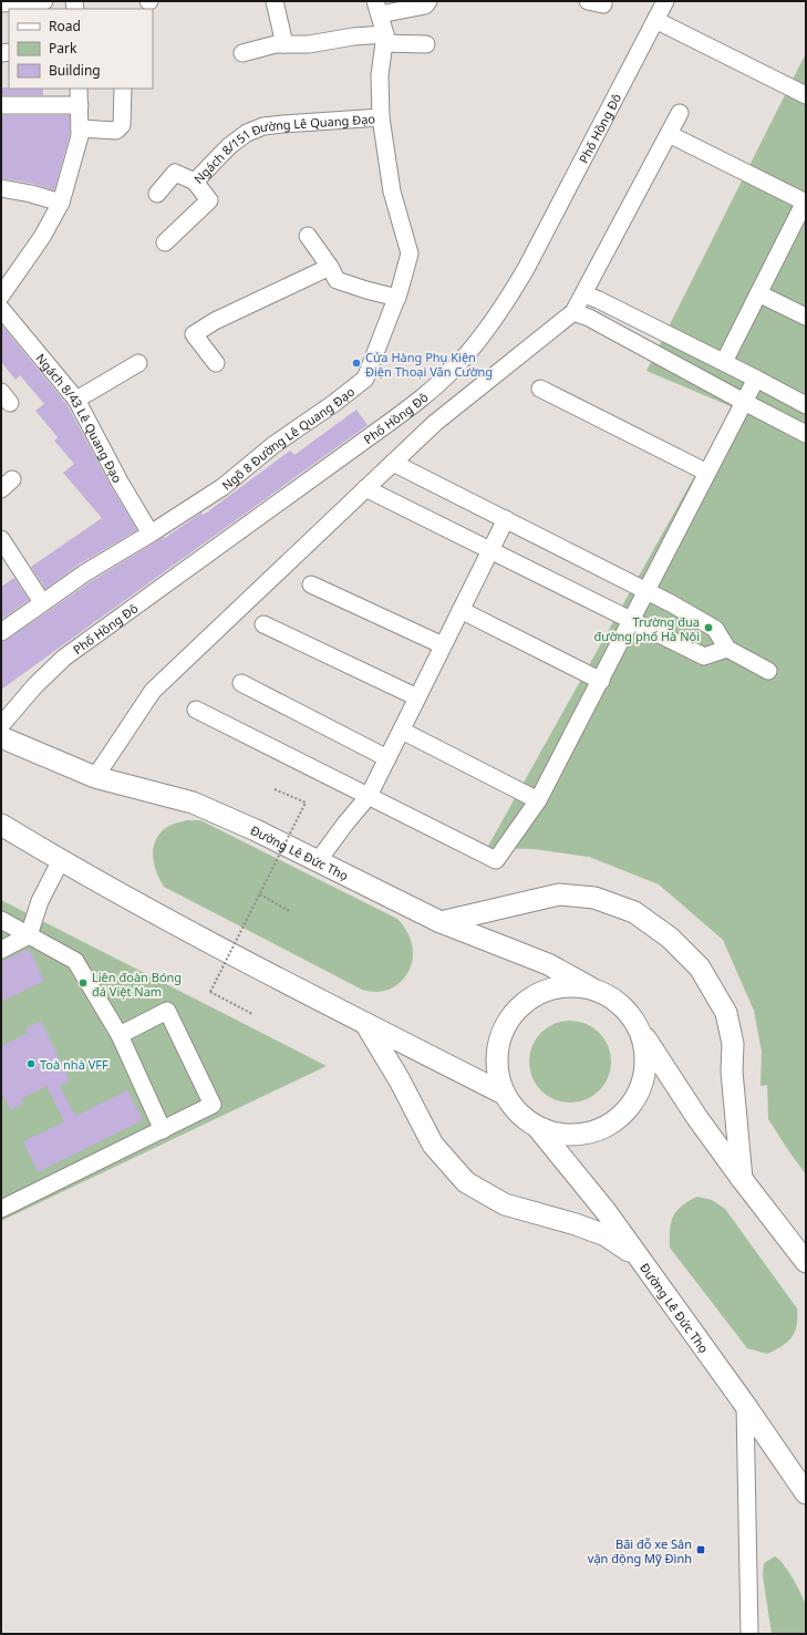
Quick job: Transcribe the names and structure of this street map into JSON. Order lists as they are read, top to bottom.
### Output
{
  "streets": {
    "main road": ["Đường Lê Đức Thọ"],
    "street": [
      "Phố Hồng Đô",
      "Ngách 8/151 Đường Lê Quang Đạo",
      "Ngách 8/43 Lê Quang Đạo",
      "Ngõ 8 Đường Lê Quang Đạo"
    ]
  },
  "crossings": [
    ["Ngách 8/151 Đường Lê Quang Đạo", "Ngõ 8 Đường Lê Quang Đạo"],
    ["Ngách 8/43 Lê Quang Đạo", "Ngõ 8 Đường Lê Quang Đạo"]
  ],
  "places": {
    "other": [
      "Cửa Hàng Phụ Kiện Điện Thoại Văn Cường",
      "Trường đua đường phố Hà Nội",
      "Liên đoàn Bóng đá Việt Nam",
      "Toà nhà VFF"
    ],
    "transit": ["Bãi đỗ xe Sân vận động Mỹ Đình"]
  },
  "legend": ["Road", "Park", "Building"]
}
